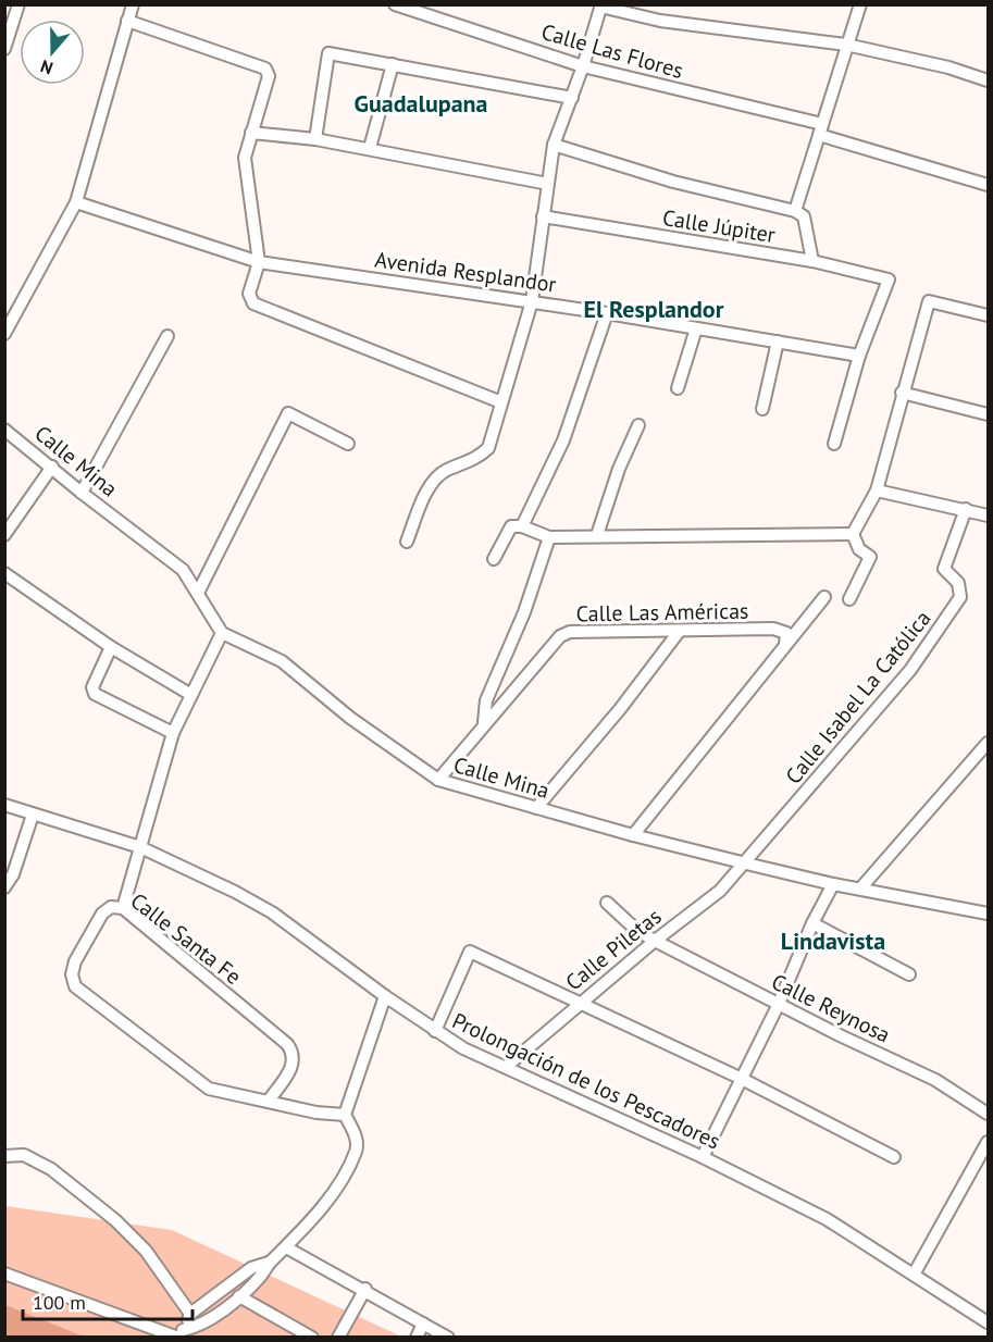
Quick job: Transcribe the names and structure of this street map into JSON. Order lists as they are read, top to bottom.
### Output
{
  "streets": {
    "street": [
      "Calle Las Flores",
      "Calle Júpiter",
      "Avenida Resplandor",
      "Calle Mina",
      "Calle Las Américas",
      "Calle Isabel La Católica",
      "Calle Santa Fe",
      "Calle Piletas",
      "Calle Reynosa",
      "Prolongación de los Pescadores"
    ]
  },
  "crossings": [
    ["Calle Júpiter", "Avenida Resplandor"],
    ["Calle Mina", "Calle Las Américas"],
    ["Calle Mina", "Calle Isabel La Católica"],
    ["Calle Mina", "Calle Piletas"],
    ["Calle Isabel La Católica", "Calle Piletas"],
    ["Calle Piletas", "Calle Reynosa"],
    ["Calle Piletas", "Prolongación de los Pescadores"]
  ],
  "districts": ["Guadalupana", "El Resplandor", "Lindavista"],
  "scale_bar": "100 m",
  "north": "bottom"
}
